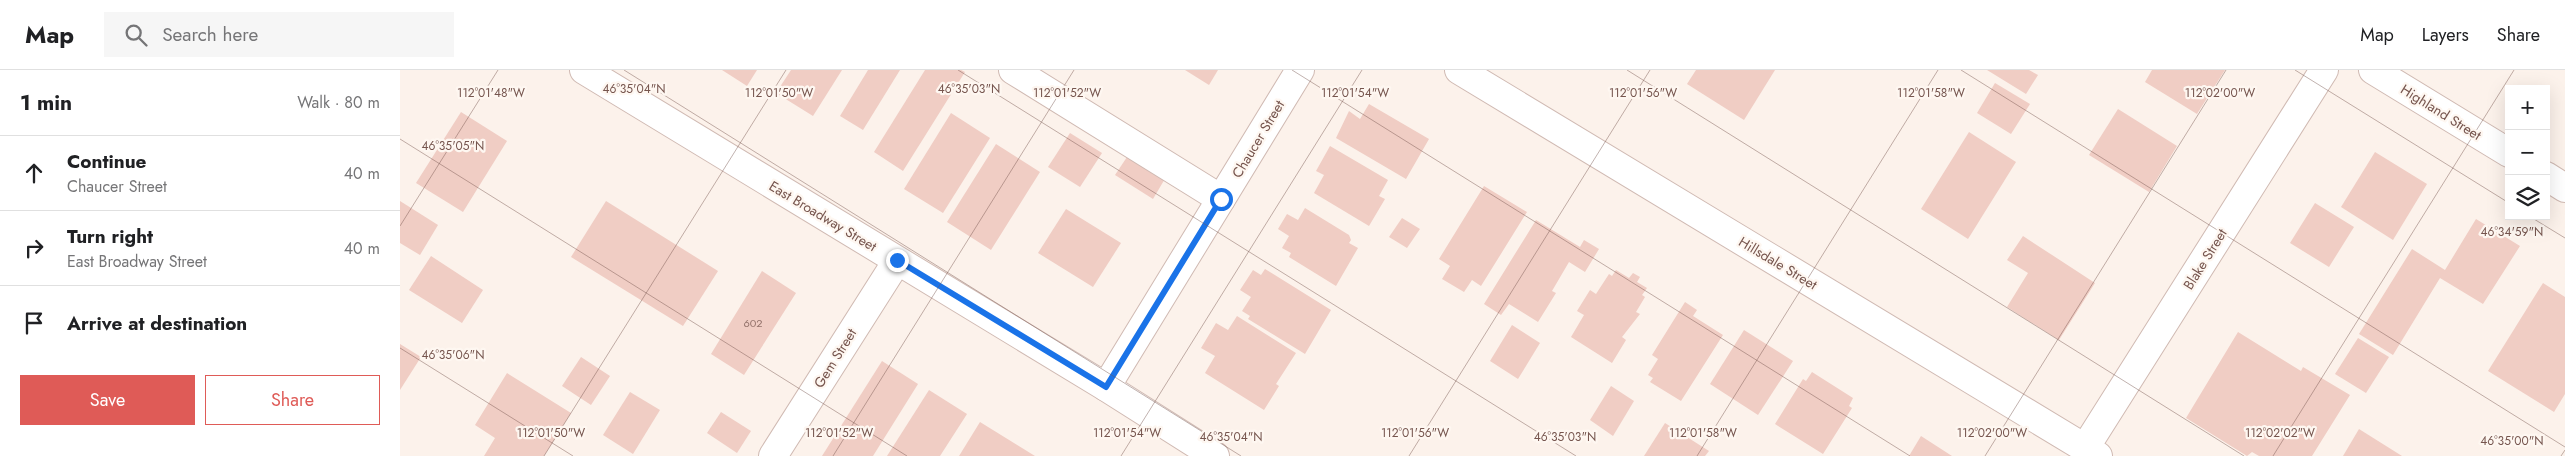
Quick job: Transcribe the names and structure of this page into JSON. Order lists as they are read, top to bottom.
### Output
{
  "streets": {
    "street": [
      "Highland Street",
      "Chaucer Street",
      "East Broadway Street",
      "Blake Street",
      "Hillsdale Street",
      "Gem Street"
    ]
  },
  "crossings": [
    ["Chaucer Street", "East Broadway Street"],
    ["East Broadway Street", "Gem Street"],
    ["Blake Street", "Hillsdale Street"]
  ],
  "house_numbers": ["602"],
  "page": {
    "header": "Map",
    "search": "Search here",
    "nav": ["Map", "Layers", "Share"],
    "heading": ["1 min", "Walk · 80 m"],
    "map_buttons": ["+", "−"],
    "list": [
      ["Continue", "Chaucer Street", "40 m"],
      ["Turn right", "East Broadway Street", "40 m"],
      "Arrive at destination"
    ],
    "buttons": ["Save", "Share"]
  },
  "coordinates": [
    "46°35'04\"N",
    "46°35'03\"N",
    "112°01'48\"W",
    "112°01'50\"W",
    "112°01'52\"W",
    "112°01'54\"W",
    "112°01'56\"W",
    "112°01'58\"W",
    "112°02'00\"W",
    "46°35'05\"N",
    "46°34'59\"N",
    "46°35'06\"N",
    "112°02'02\"W",
    "46°35'00\"N"
  ]
}
